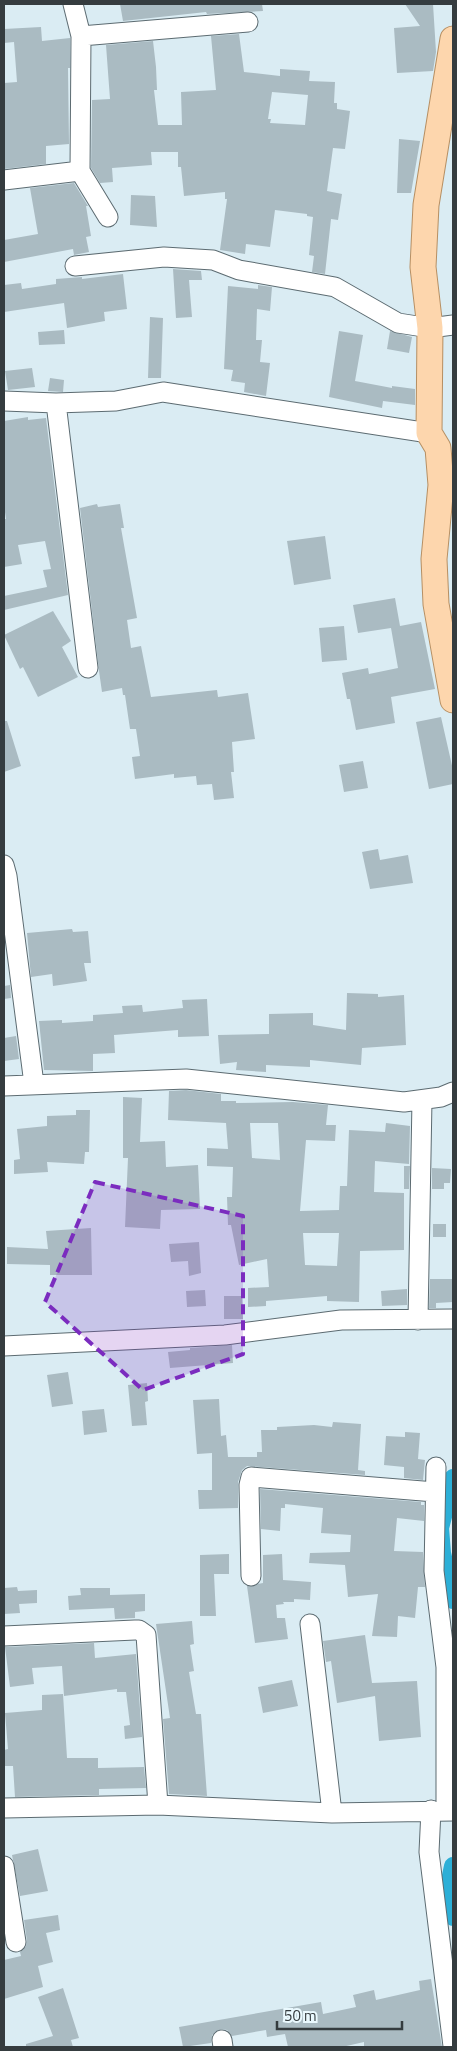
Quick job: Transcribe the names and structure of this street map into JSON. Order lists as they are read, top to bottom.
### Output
{
  "scale_bar": "50 m"
}
